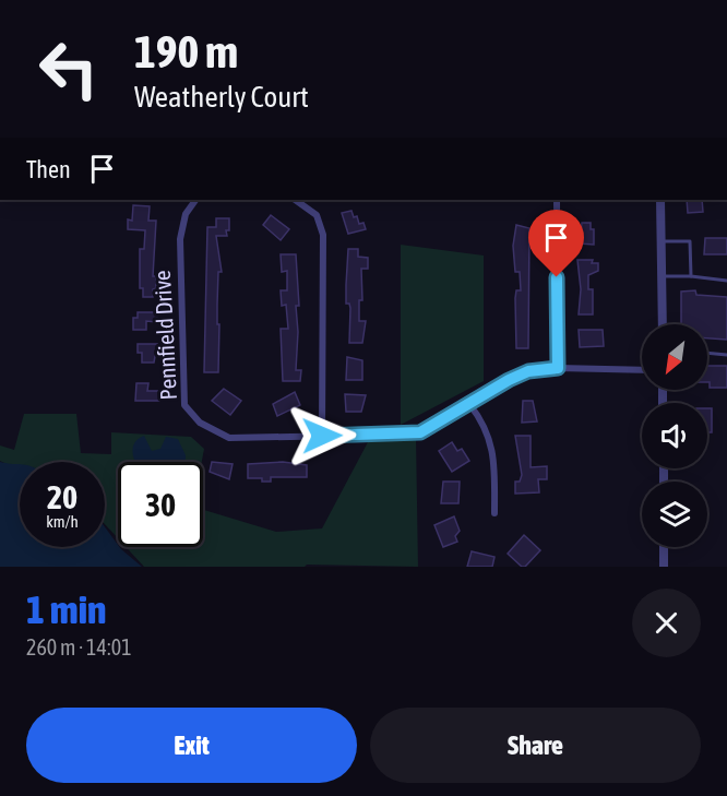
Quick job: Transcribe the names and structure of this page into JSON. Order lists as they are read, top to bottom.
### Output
{
  "streets": {
    "street": ["Pennfield Drive"]
  },
  "north": "bottom left",
  "page": {
    "turn": ["190 m", "Weatherly Court"],
    "then": "Then",
    "speed": "20 km/h",
    "limit": "30",
    "heading": ["1 min", "260 m · 14:01"],
    "buttons": ["Exit", "Share"]
  }
}
